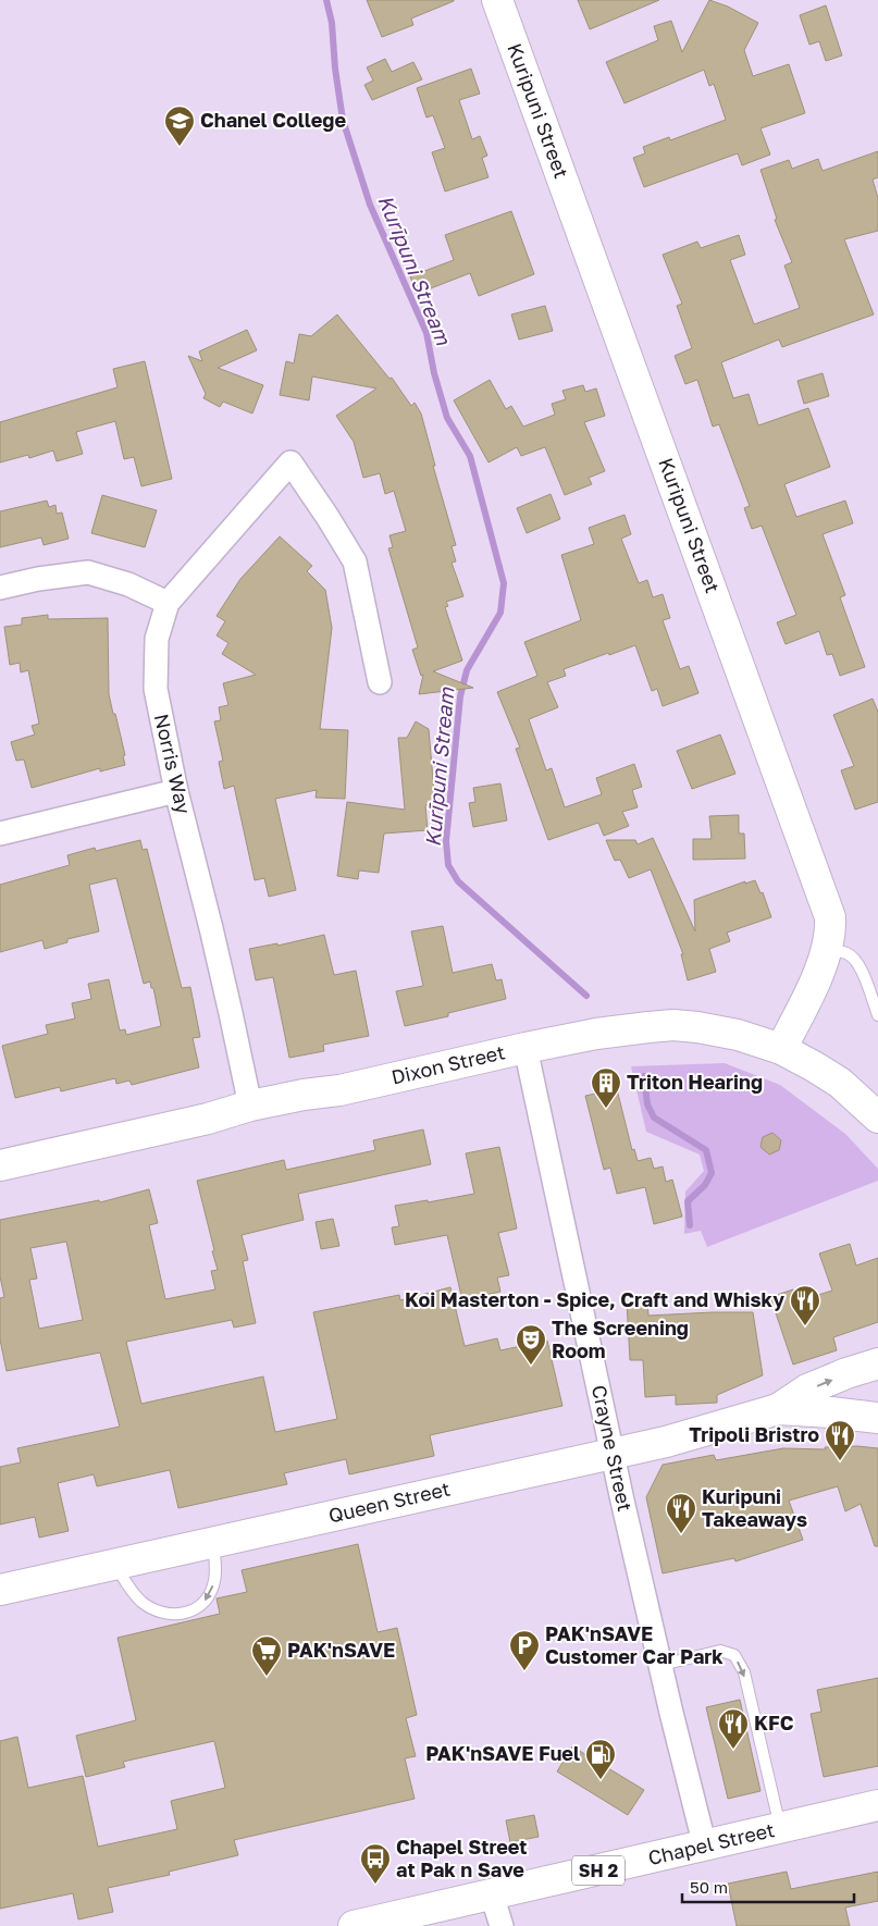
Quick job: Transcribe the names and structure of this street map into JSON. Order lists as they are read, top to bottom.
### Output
{
  "streets": {
    "main road": [
      "Kuripuni Street",
      "Dixon Street",
      "Queen Street",
      "Chapel Street",
      "SH 2"
    ],
    "street": ["Norris Way", "Crayne Street"]
  },
  "crossings": [
    ["Kuripuni Street", "Dixon Street"],
    ["Norris Way", "Dixon Street"],
    ["Dixon Street", "Crayne Street"],
    ["Crayne Street", "Queen Street"],
    ["Crayne Street", "Chapel Street"]
  ],
  "water": ["Kurīpuni Stream"],
  "places": {
    "school or university": ["Chanel College"],
    "building": ["Triton Hearing"],
    "restaurant": [
      "Koi Masterton - Spice, Craft and Whisky",
      "Tripoli Bristro",
      "Kuripuni Takeaways",
      "KFC"
    ],
    "theatre": ["The Screening Room"],
    "parking": ["PAK'nSAVE Customer Car Park"],
    "supermarket": ["PAK'nSAVE"],
    "fuel station": ["PAK'nSAVE Fuel"],
    "bus stop": ["Chapel Street at Pak n Save"]
  },
  "scale_bar": "50 m"
}
